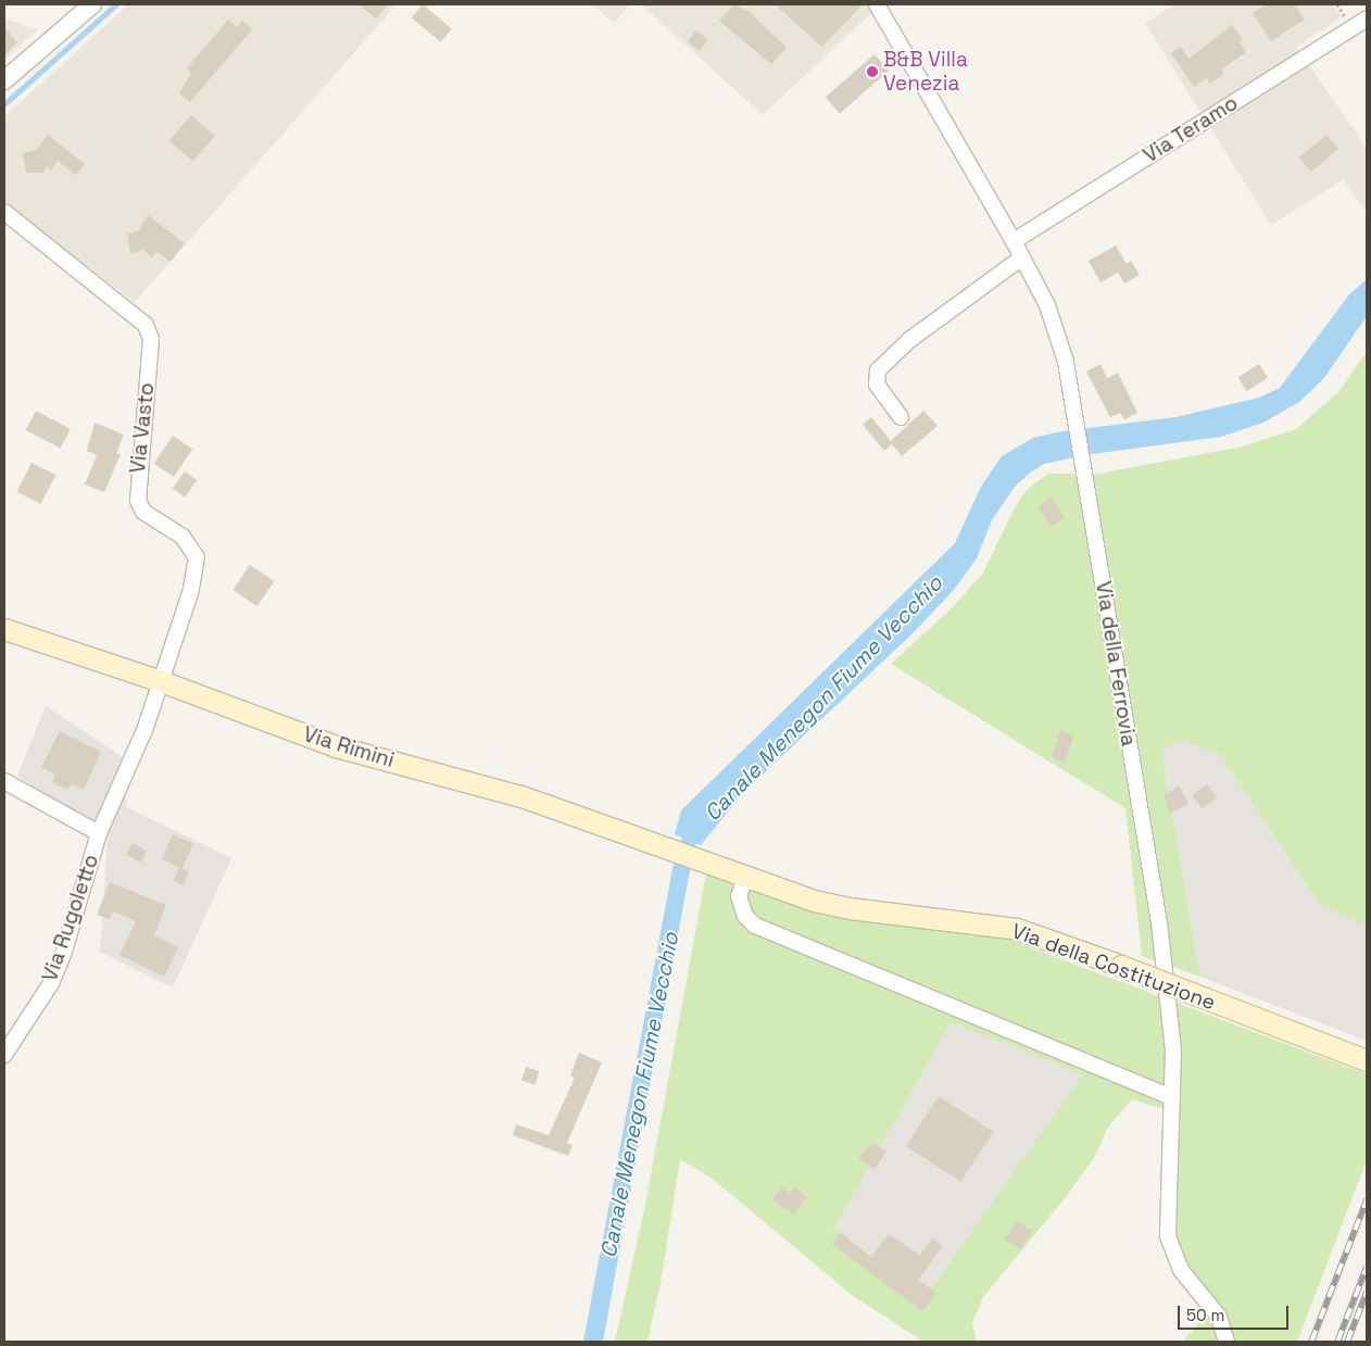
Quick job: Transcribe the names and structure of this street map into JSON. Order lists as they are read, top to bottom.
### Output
{
  "streets": {
    "main road": ["Via Rimini", "Via della Costituzione"],
    "street": [
      "Via Teramo",
      "Via Vasto",
      "Via della Ferrovia",
      "Via Rugoletto"
    ]
  },
  "crossings": [
    ["Via Teramo", "Via della Ferrovia"],
    ["Via Vasto", "Via Rimini"],
    ["Via Vasto", "Via Rugoletto"],
    ["Via Rimini", "Via Rugoletto"],
    ["Via Rimini", "Via della Costituzione"]
  ],
  "water": ["Canale Menegon Fiume Vecchio"],
  "places": ["B&B Villa Venezia"],
  "scale_bar": "50 m"
}
